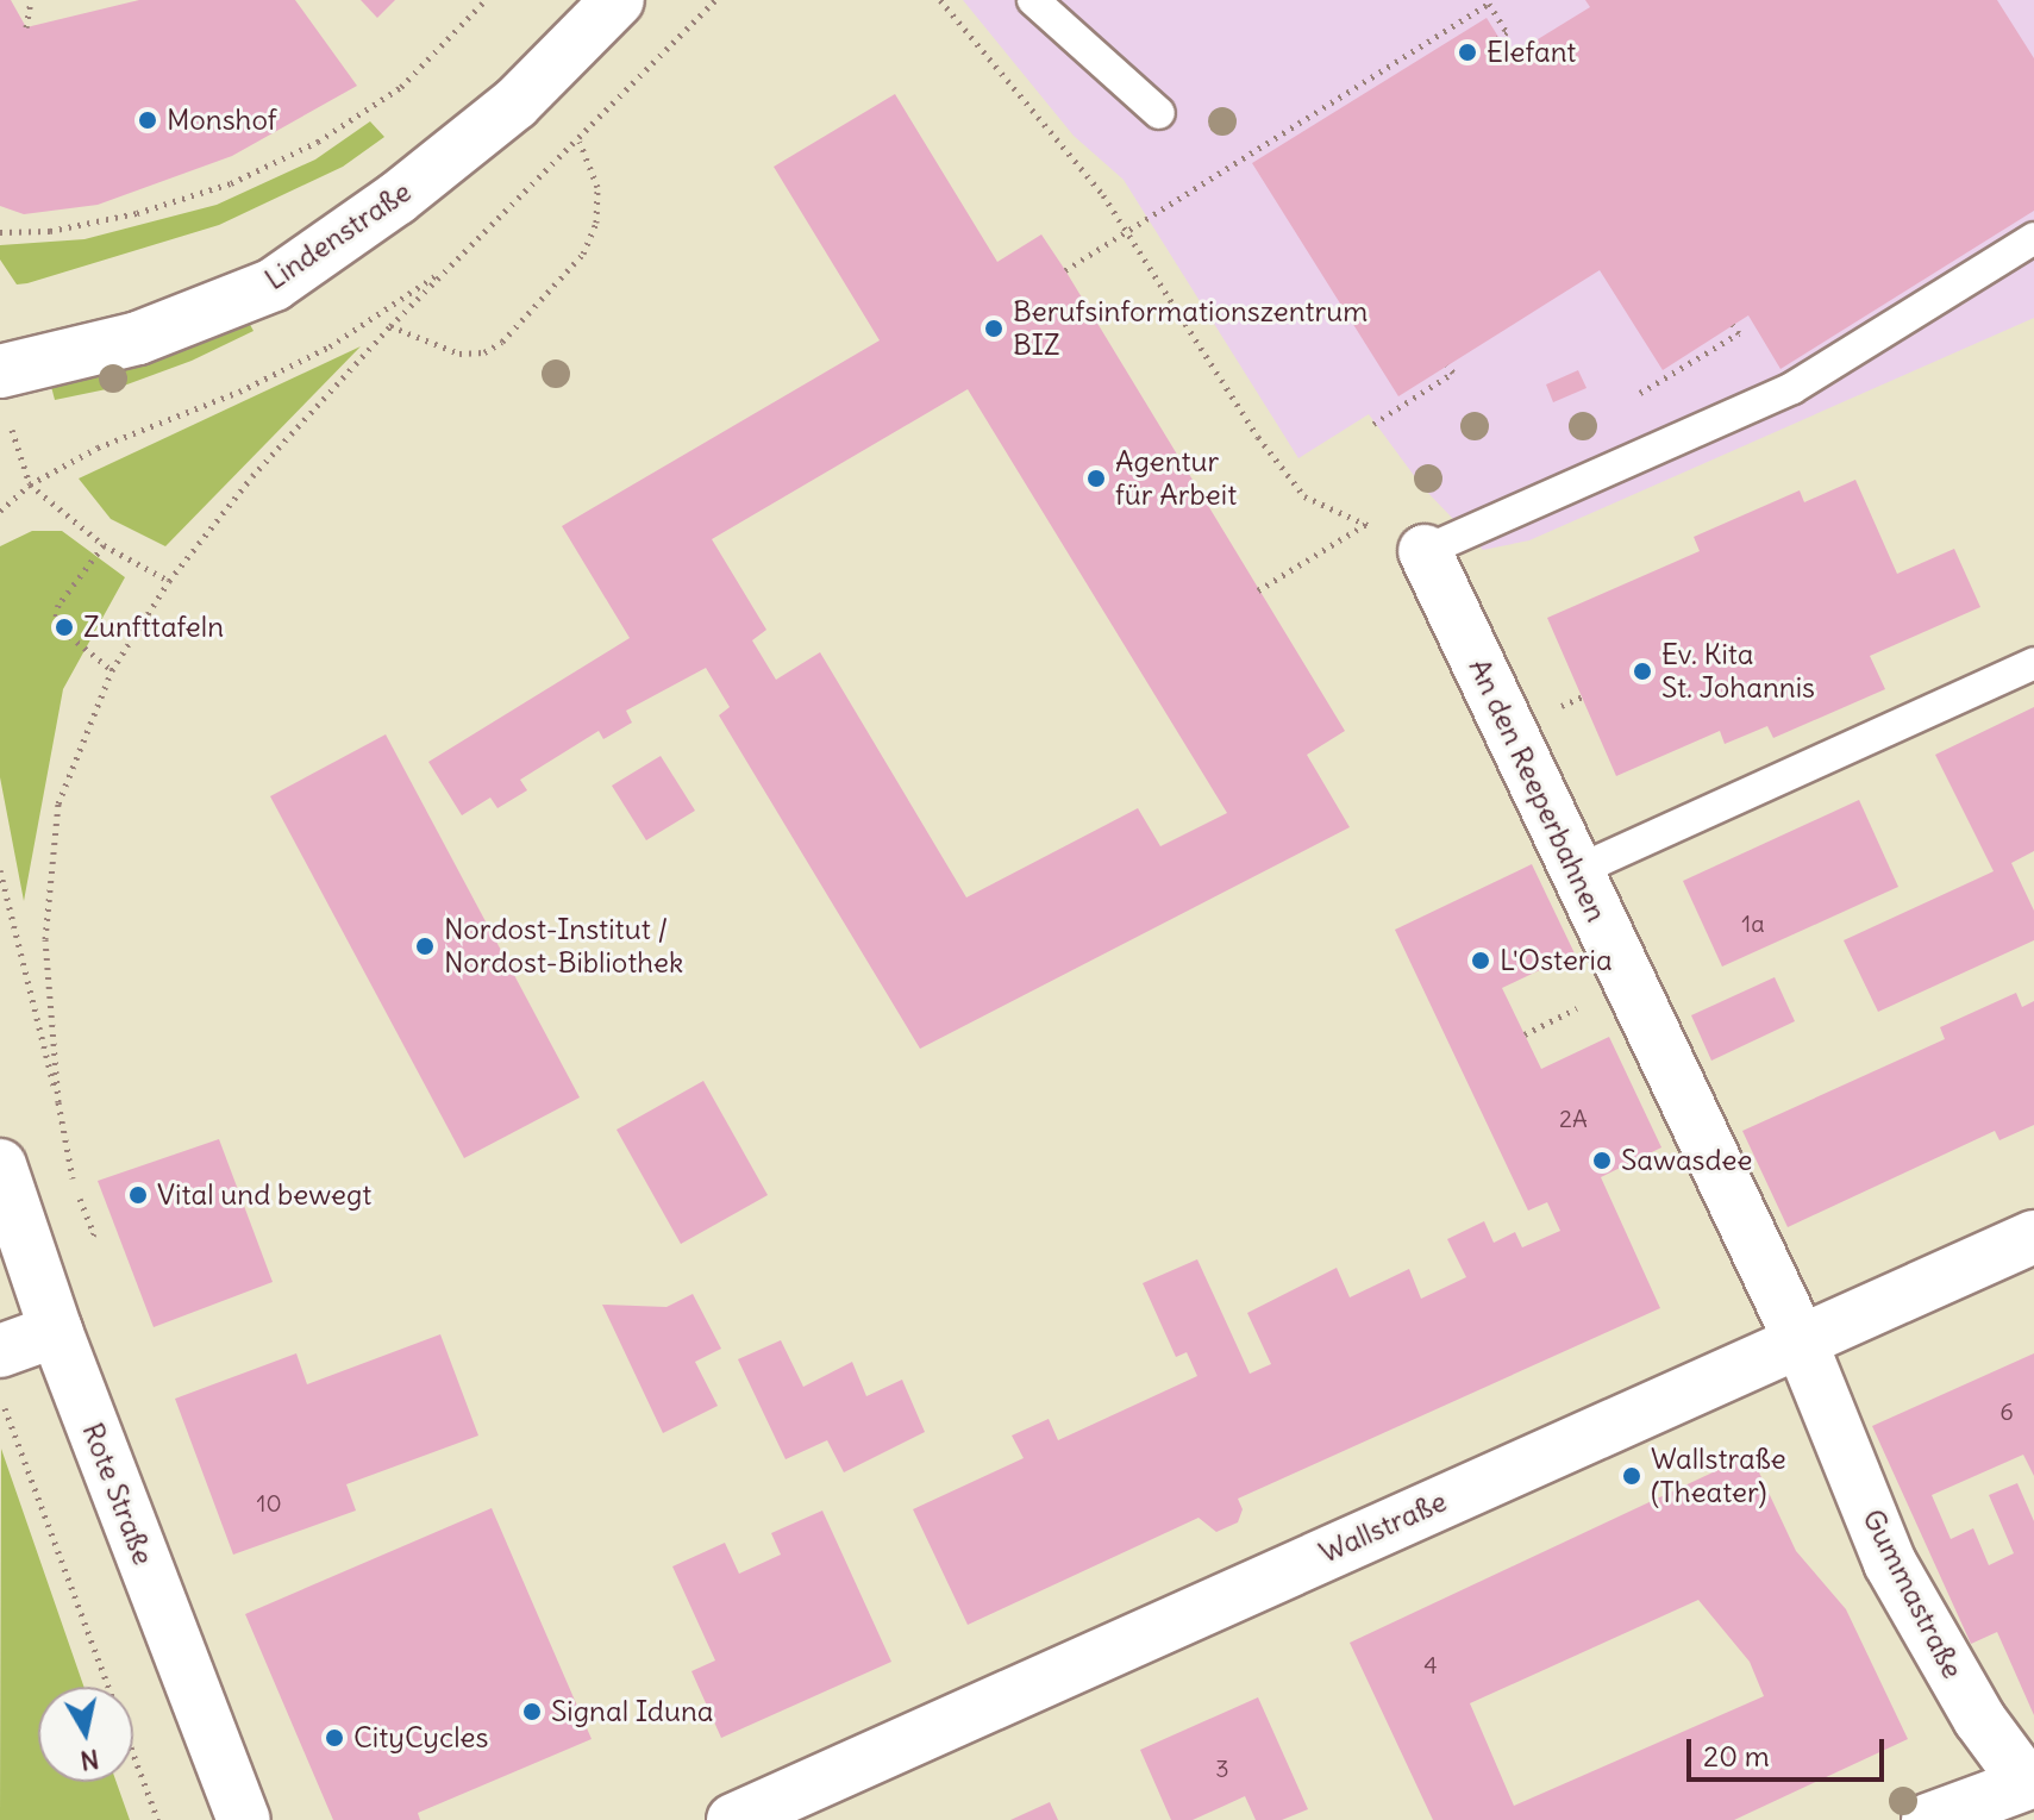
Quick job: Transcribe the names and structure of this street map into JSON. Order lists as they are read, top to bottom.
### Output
{
  "streets": {
    "street": [
      "Lindenstraße",
      "An den Reeperbahnen",
      "Rote Straße",
      "Wallstraße",
      "Gummastraße"
    ]
  },
  "crossings": [
    ["An den Reeperbahnen", "Wallstraße"],
    ["An den Reeperbahnen", "Gummastraße"],
    ["Wallstraße", "Gummastraße"]
  ],
  "places": [
    "Elefant",
    "Monshof",
    "Berufsinformationszentrum BIZ",
    "Agentur für Arbeit",
    "Zunfttafeln",
    "Ev. Kita St. Johannis",
    "Nordost-Institut / Nordost-Bibliothek",
    "L'Osteria",
    "Sawasdee",
    "Vital und bewegt",
    "Wallstraße (Theater)",
    "Signal Iduna",
    "CityCycles"
  ],
  "house_numbers": [
    "1a",
    "2A",
    "6",
    "10",
    "4",
    "3"
  ],
  "scale_bar": "20 m",
  "north": "bottom"
}
